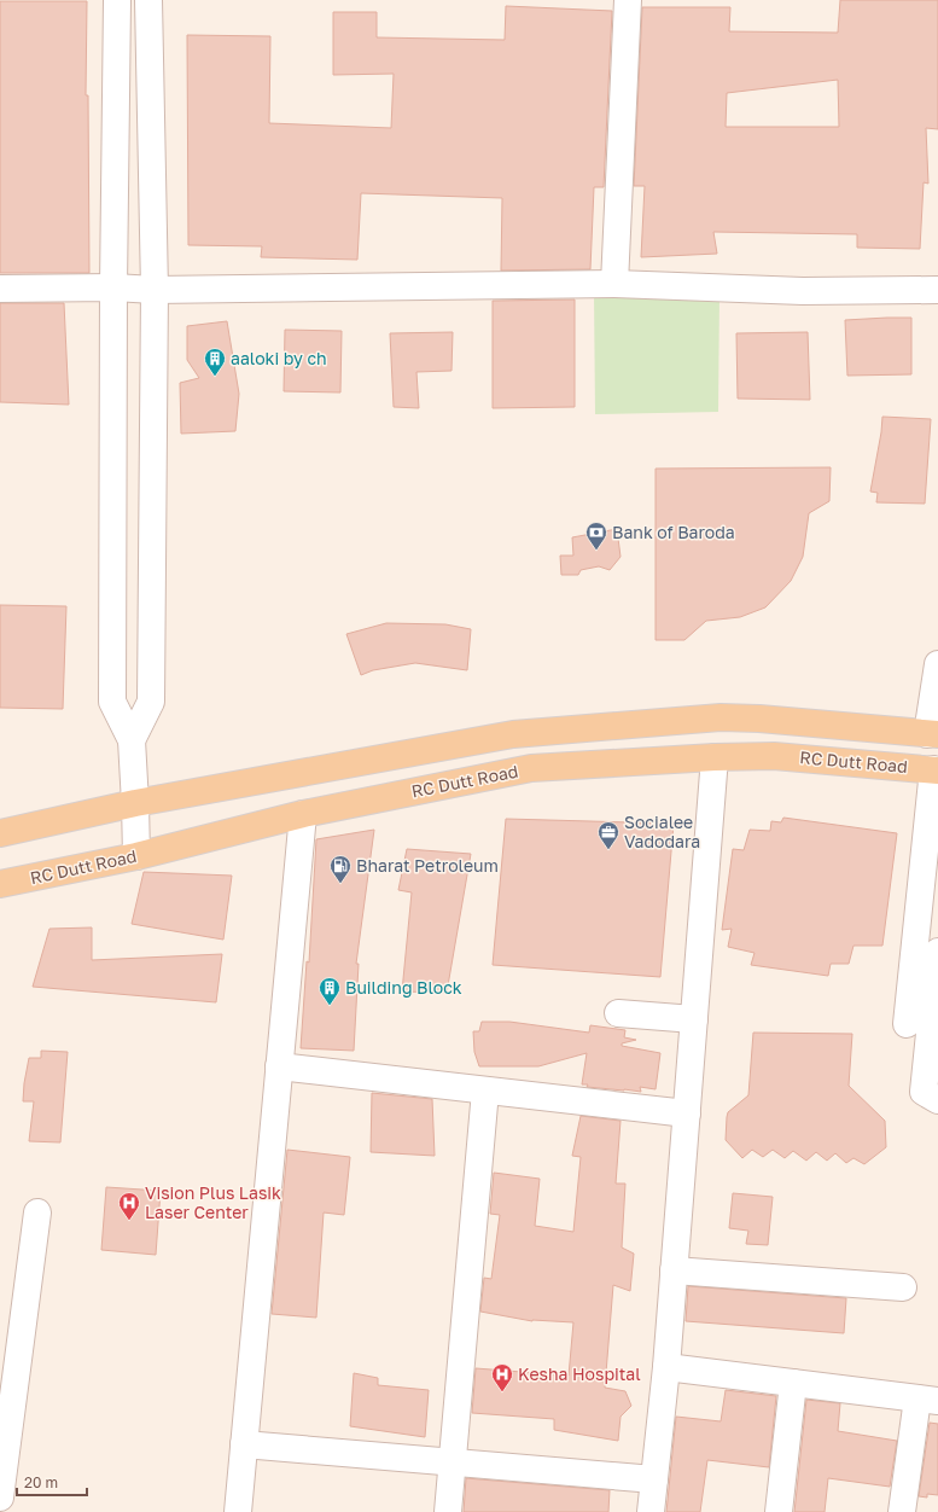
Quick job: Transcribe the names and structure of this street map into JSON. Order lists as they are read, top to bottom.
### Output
{
  "streets": {
    "main road": ["RC Dutt Road"]
  },
  "places": {
    "building": ["aaloki by ch", "Building Block"],
    "bank": ["Bank of Baroda"],
    "office": ["Socialee Vadodara"],
    "fuel station": ["Bharat Petroleum"],
    "hospital": ["Vision Plus Lasik Laser Center", "Kesha Hospital"]
  },
  "scale_bar": "20 m"
}
